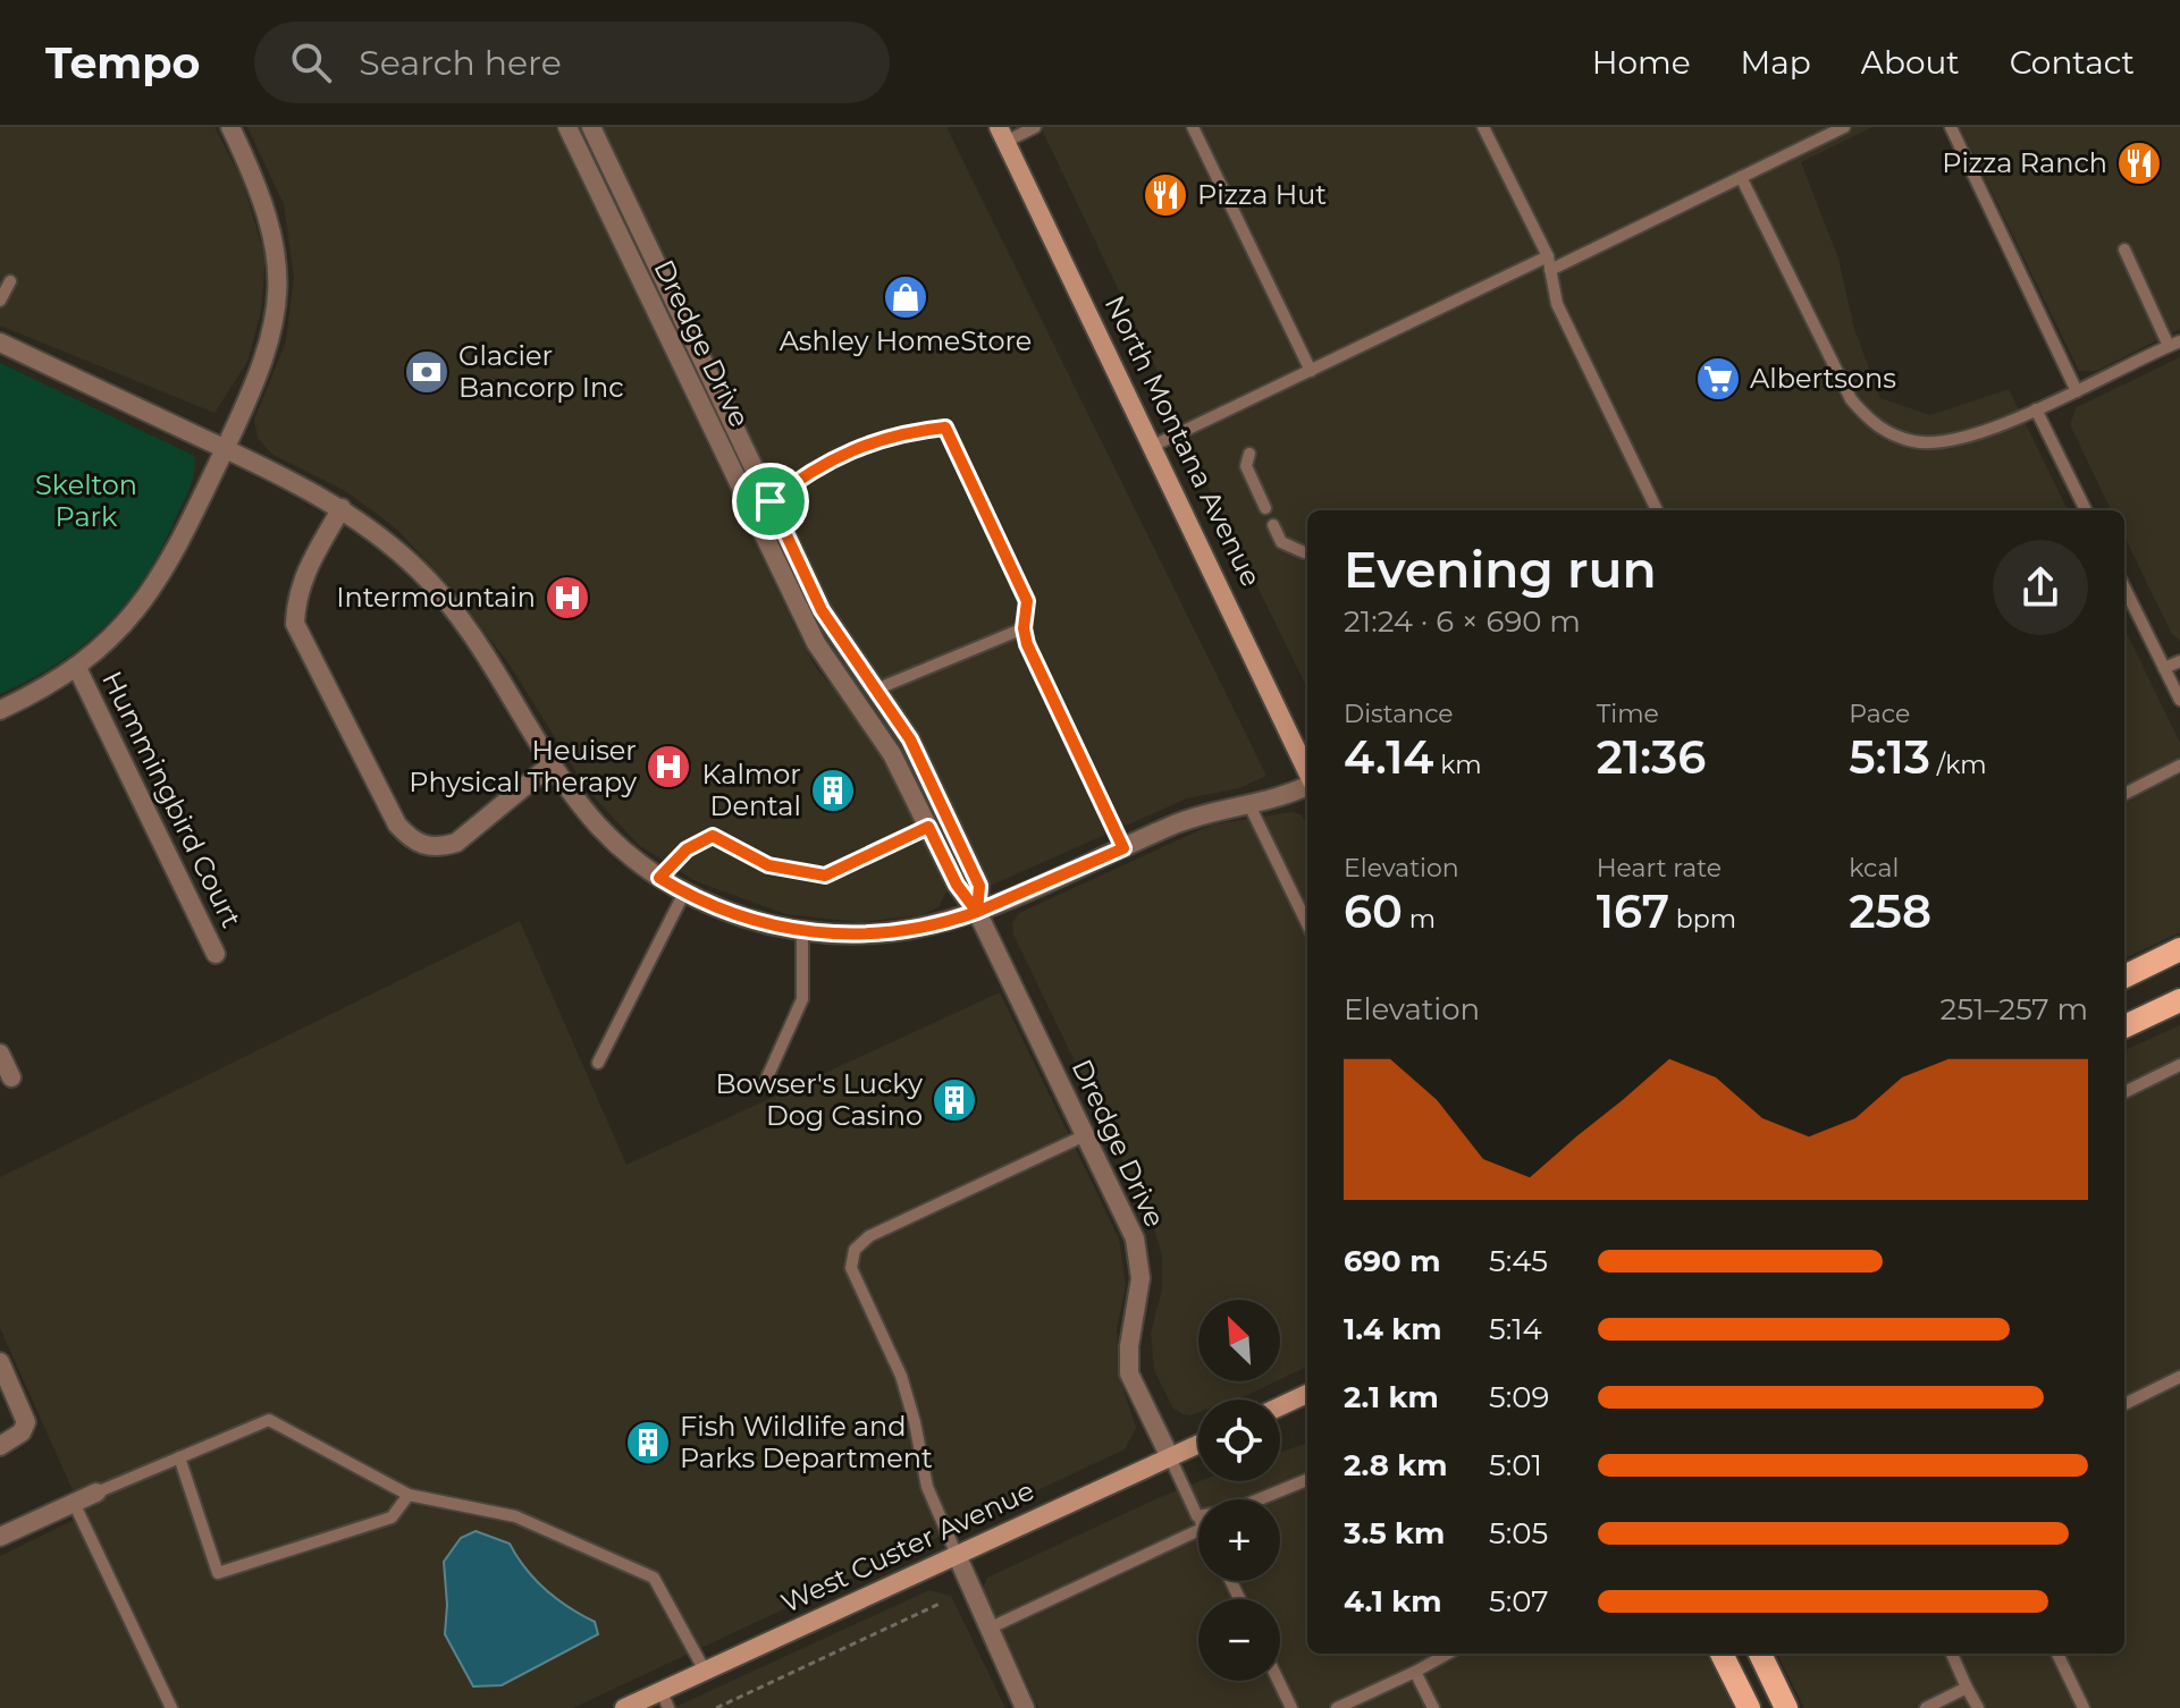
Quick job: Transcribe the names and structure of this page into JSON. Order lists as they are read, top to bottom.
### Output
{
  "streets": {
    "main road": ["North Montana Avenue", "West Custer Avenue"],
    "street": ["Dredge Drive", "Hummingbird Court"]
  },
  "crossings": [
    ["Dredge Drive", "West Custer Avenue"]
  ],
  "parks": ["Skelton Park"],
  "places": {
    "restaurant": ["Pizza Ranch", "Pizza Hut"],
    "shop": ["Ashley HomeStore"],
    "bank": ["Glacier Bancorp Inc"],
    "supermarket": ["Albertsons"],
    "hospital": ["Intermountain", "Heuiser Physical Therapy"],
    "building": ["Kalmor Dental", "Bowser's Lucky Dog Casino", "Fish Wildlife and Parks Department"]
  },
  "north": "top left",
  "page": {
    "header": "Tempo",
    "search": "Search here",
    "nav": [
      "Home",
      "Map",
      "About",
      "Contact"
    ],
    "heading": ["Evening run", "21:24 · 6 × 690 m"],
    "stats": [
      ["Distance", "4.14 km"],
      ["Time", "21:36"],
      ["Pace", "5:13 /km"],
      ["Elevation", "60 m"],
      ["Heart rate", "167 bpm"],
      ["kcal", "258"]
    ],
    "chart": ["Elevation", "251–257 m"],
    "list": [
      {
        "name": "690 m",
        "note": "5:45"
      },
      {
        "name": "1.4 km",
        "note": "5:14"
      },
      {
        "name": "2.1 km",
        "note": "5:09"
      },
      {
        "name": "2.8 km",
        "note": "5:01"
      },
      {
        "name": "3.5 km",
        "note": "5:05"
      },
      {
        "name": "4.1 km",
        "note": "5:07"
      }
    ],
    "map_buttons": ["+", "−"]
  }
}
